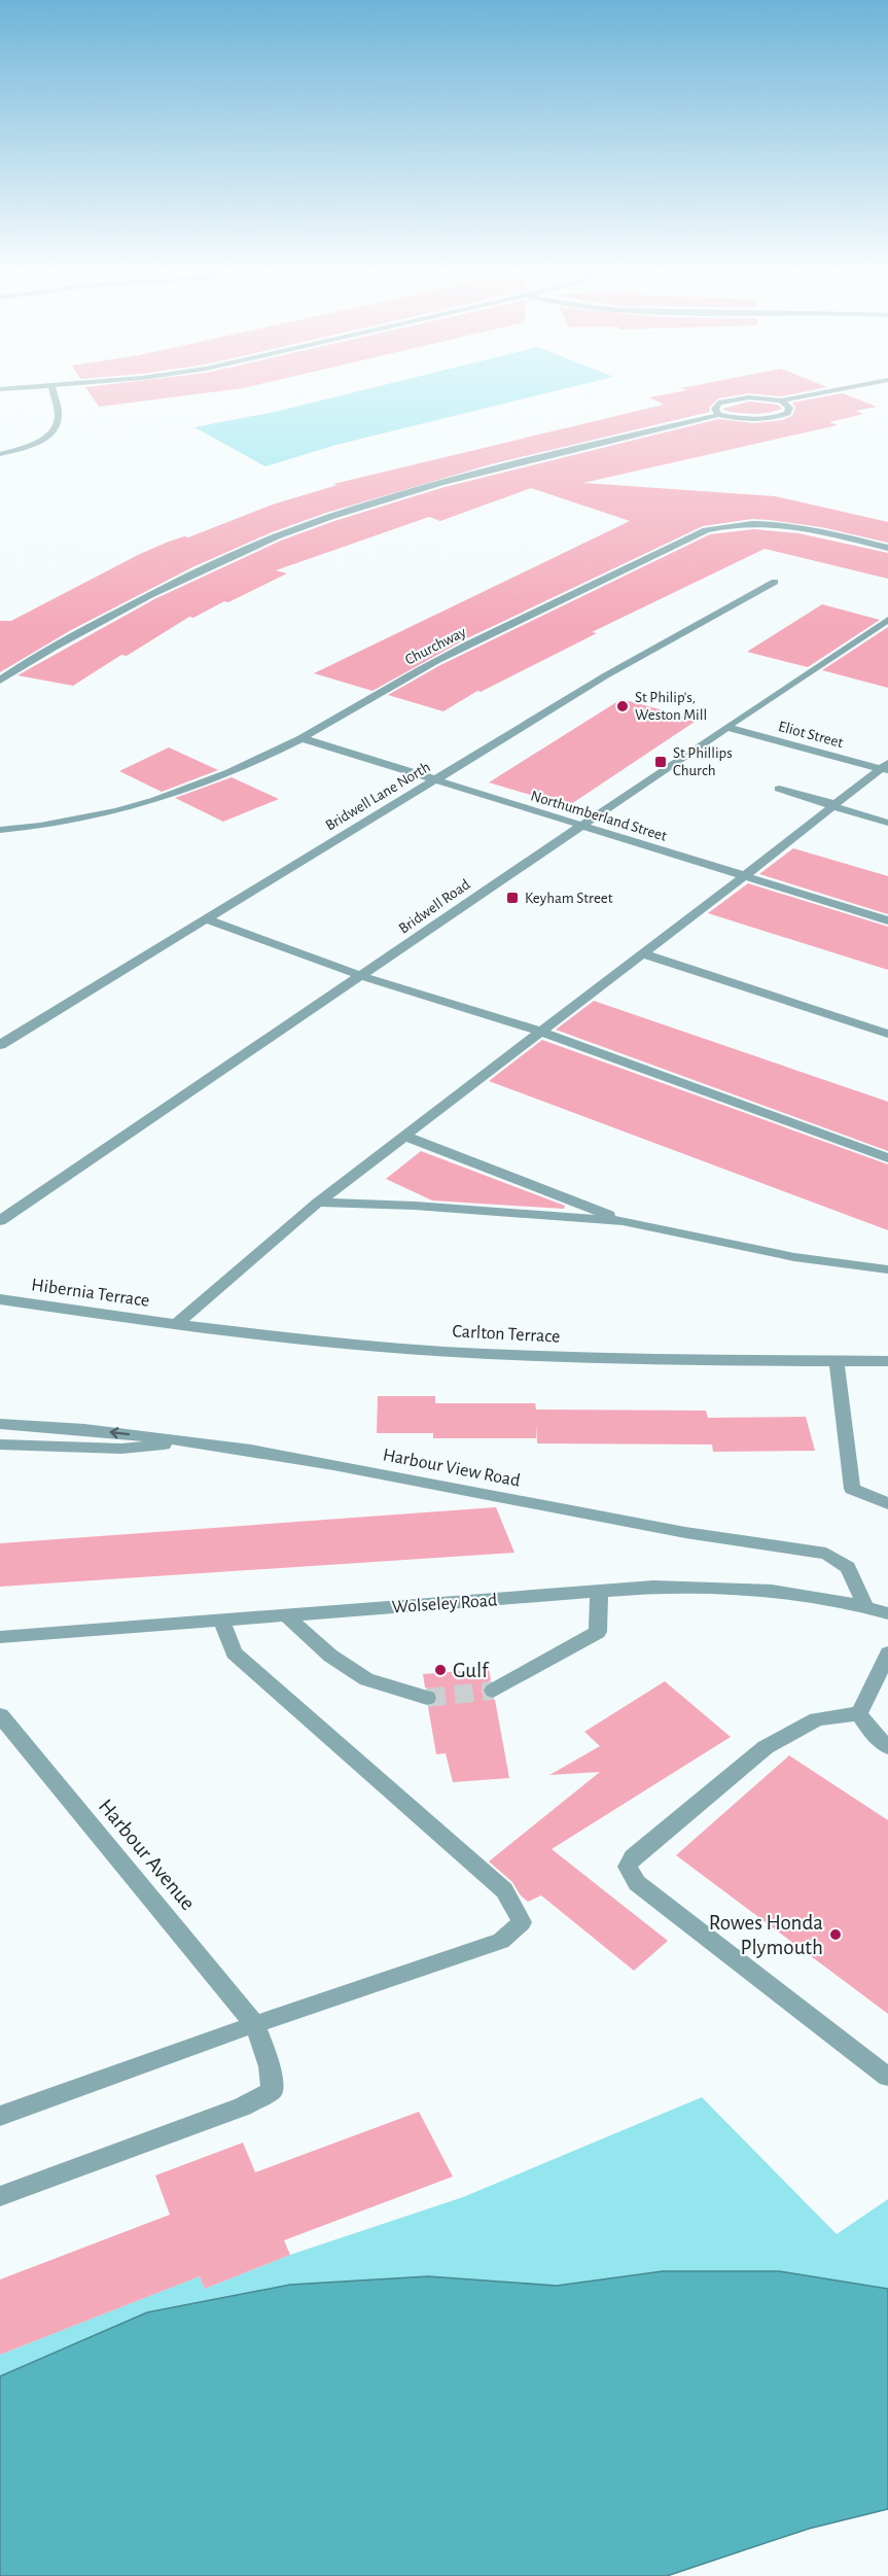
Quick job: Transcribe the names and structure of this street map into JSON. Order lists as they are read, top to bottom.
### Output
{
  "streets": {
    "street": [
      "Churchway",
      "Eliot Street",
      "Bridwell Lane North",
      "Northumberland Street",
      "Bridwell Road",
      "Hibernia Terrace",
      "Carlton Terrace",
      "Harbour View Road",
      "Wolseley Road",
      "Harbour Avenue"
    ]
  },
  "crossings": [
    ["Churchway", "Northumberland Street"],
    ["Eliot Street", "Bridwell Road"],
    ["Bridwell Lane North", "Northumberland Street"],
    ["Northumberland Street", "Bridwell Road"],
    ["Hibernia Terrace", "Carlton Terrace"],
    ["Harbour View Road", "Wolseley Road"]
  ],
  "places": {
    "other": ["St Philip's, Weston Mill", "Gulf", "Rowes Honda Plymouth"],
    "transit": ["St Phillips Church", "Keyham Street"]
  }
}
